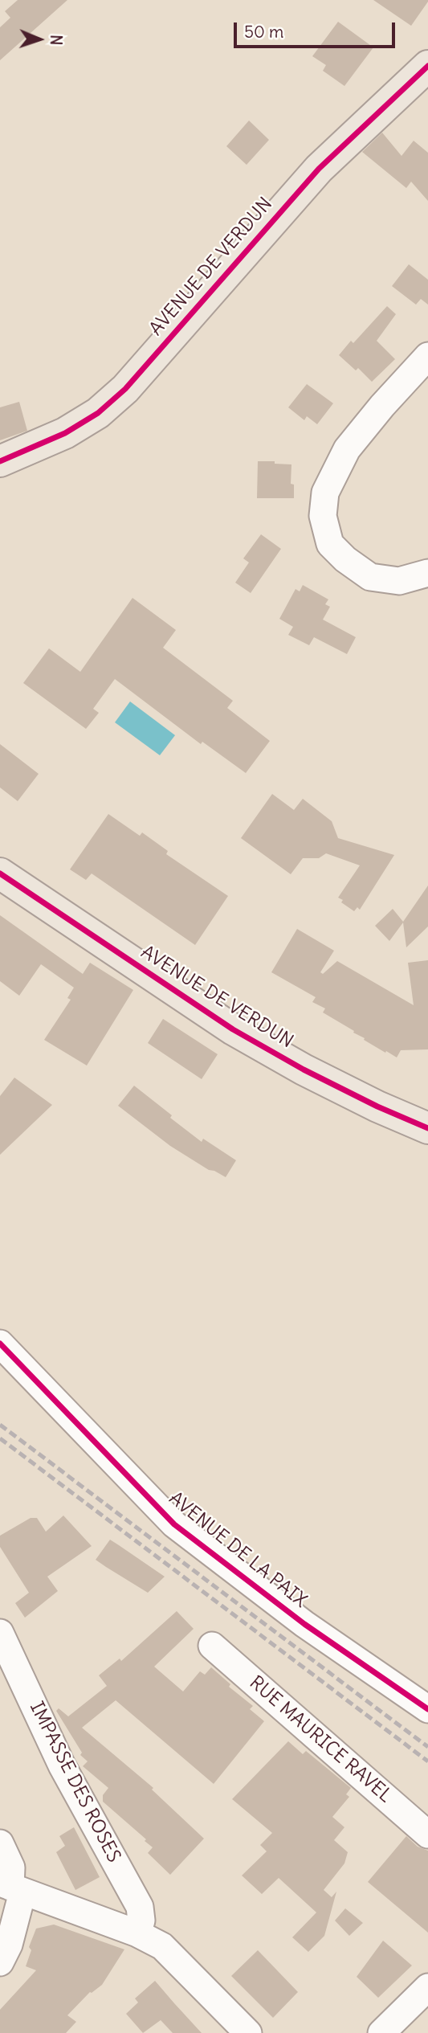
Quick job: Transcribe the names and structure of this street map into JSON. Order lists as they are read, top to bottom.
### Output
{
  "streets": {
    "main road": ["AVENUE DE VERDUN"],
    "street": ["AVENUE DE LA PAIX", "RUE MAURICE RAVEL", "IMPASSE DES ROSES"]
  },
  "scale_bar": "50 m",
  "north": "right"
}
